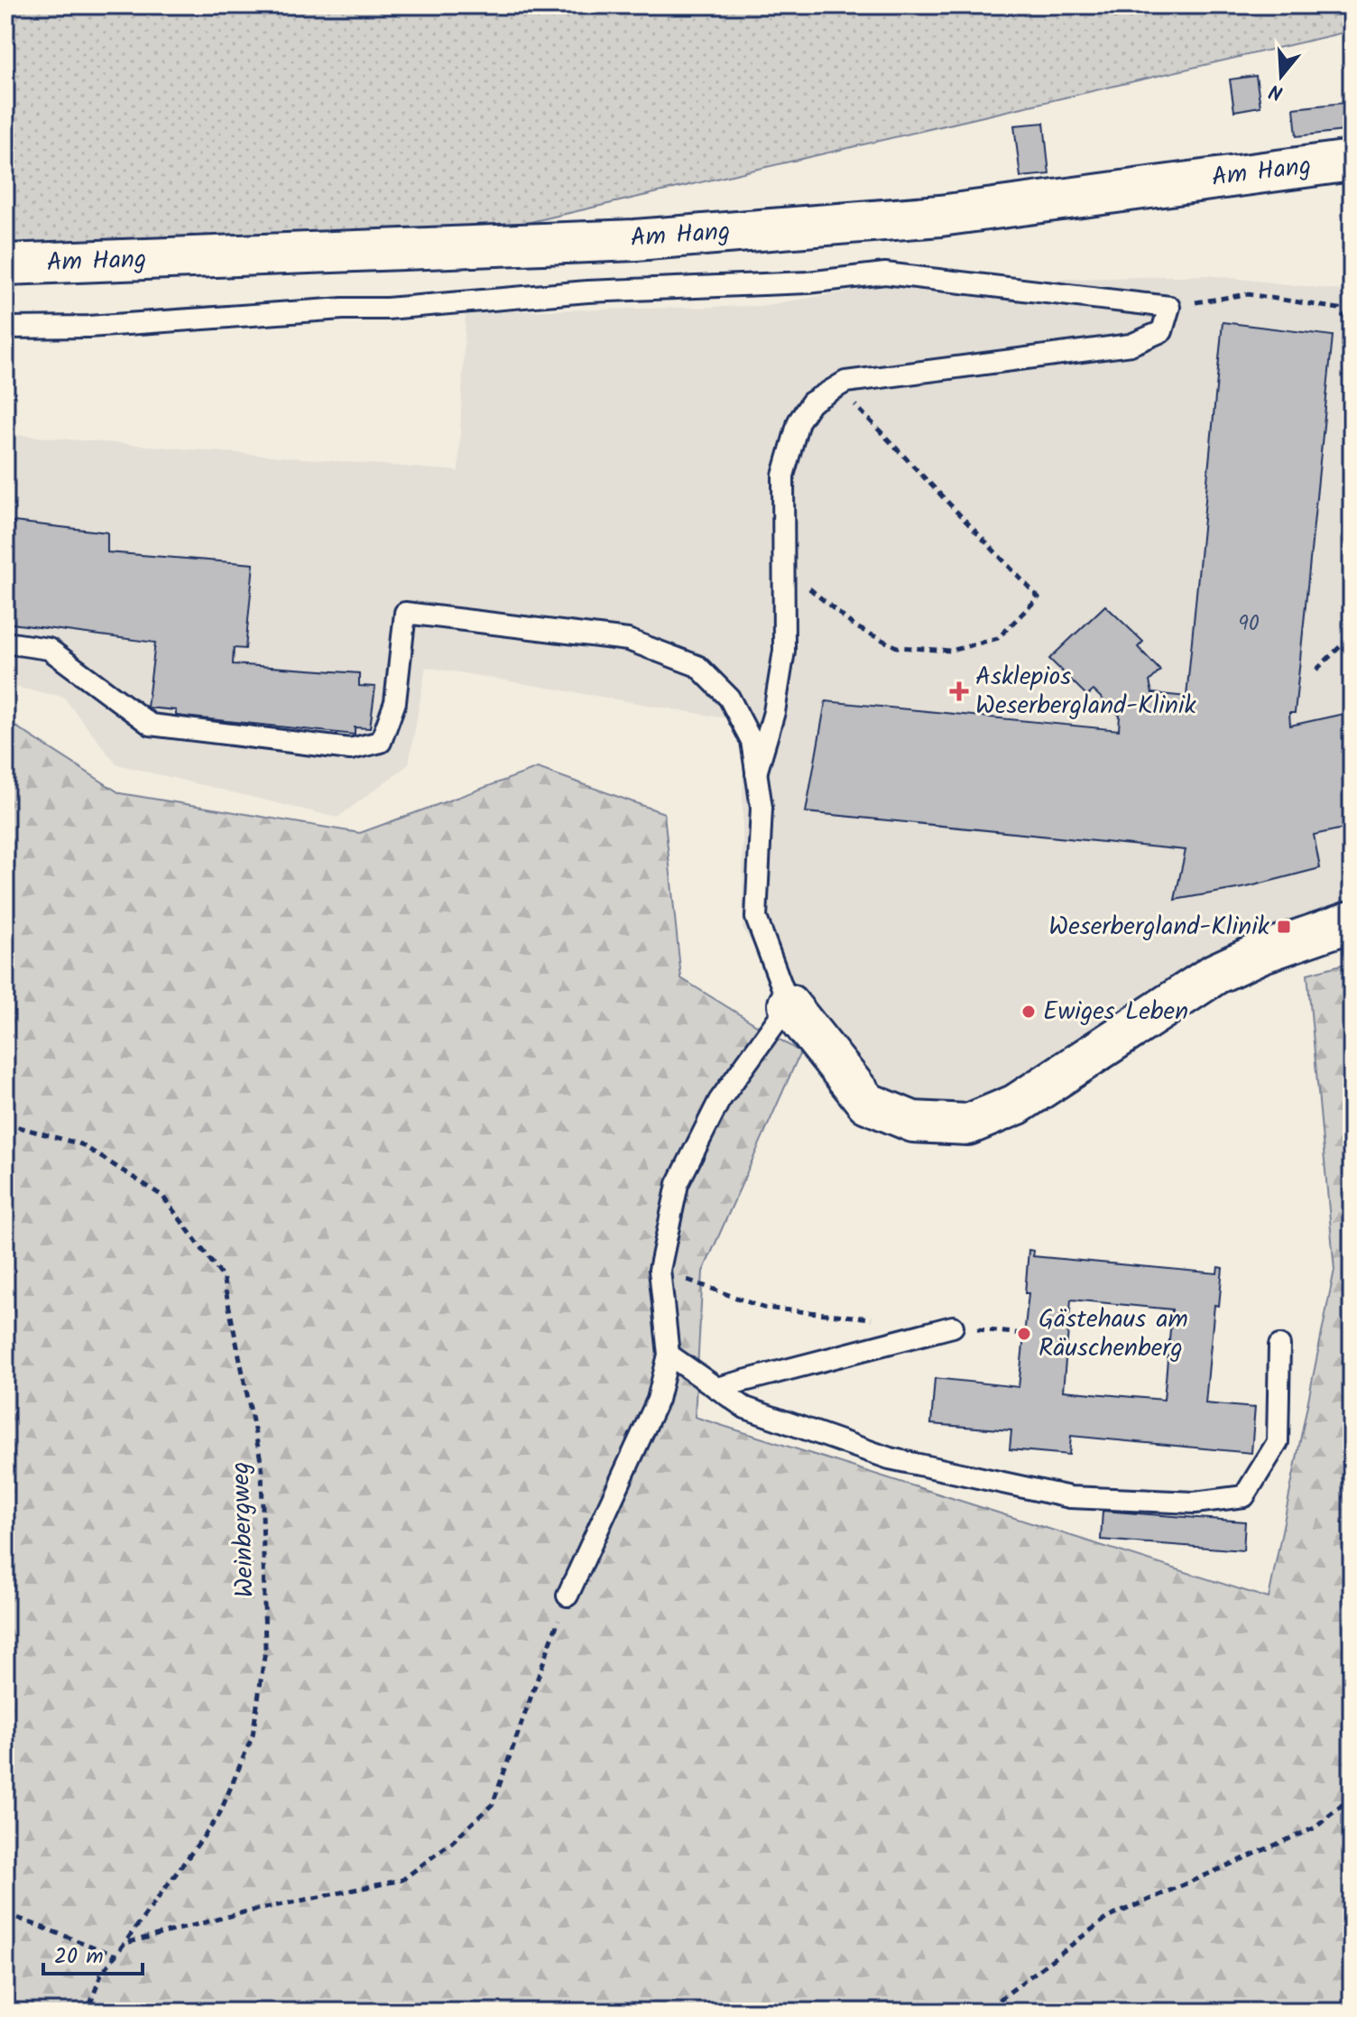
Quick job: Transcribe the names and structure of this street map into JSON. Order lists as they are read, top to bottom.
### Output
{
  "streets": {
    "street": ["Am Hang"],
    "path": ["Weinbergweg"]
  },
  "places": {
    "health": ["Asklepios Weserbergland-Klinik"],
    "transit": ["Weserbergland-Klinik"],
    "other": ["Ewiges Leben", "Gästehaus am Räuschenberg"]
  },
  "house_numbers": ["90"],
  "scale_bar": "20 m",
  "north": "bottom"
}
